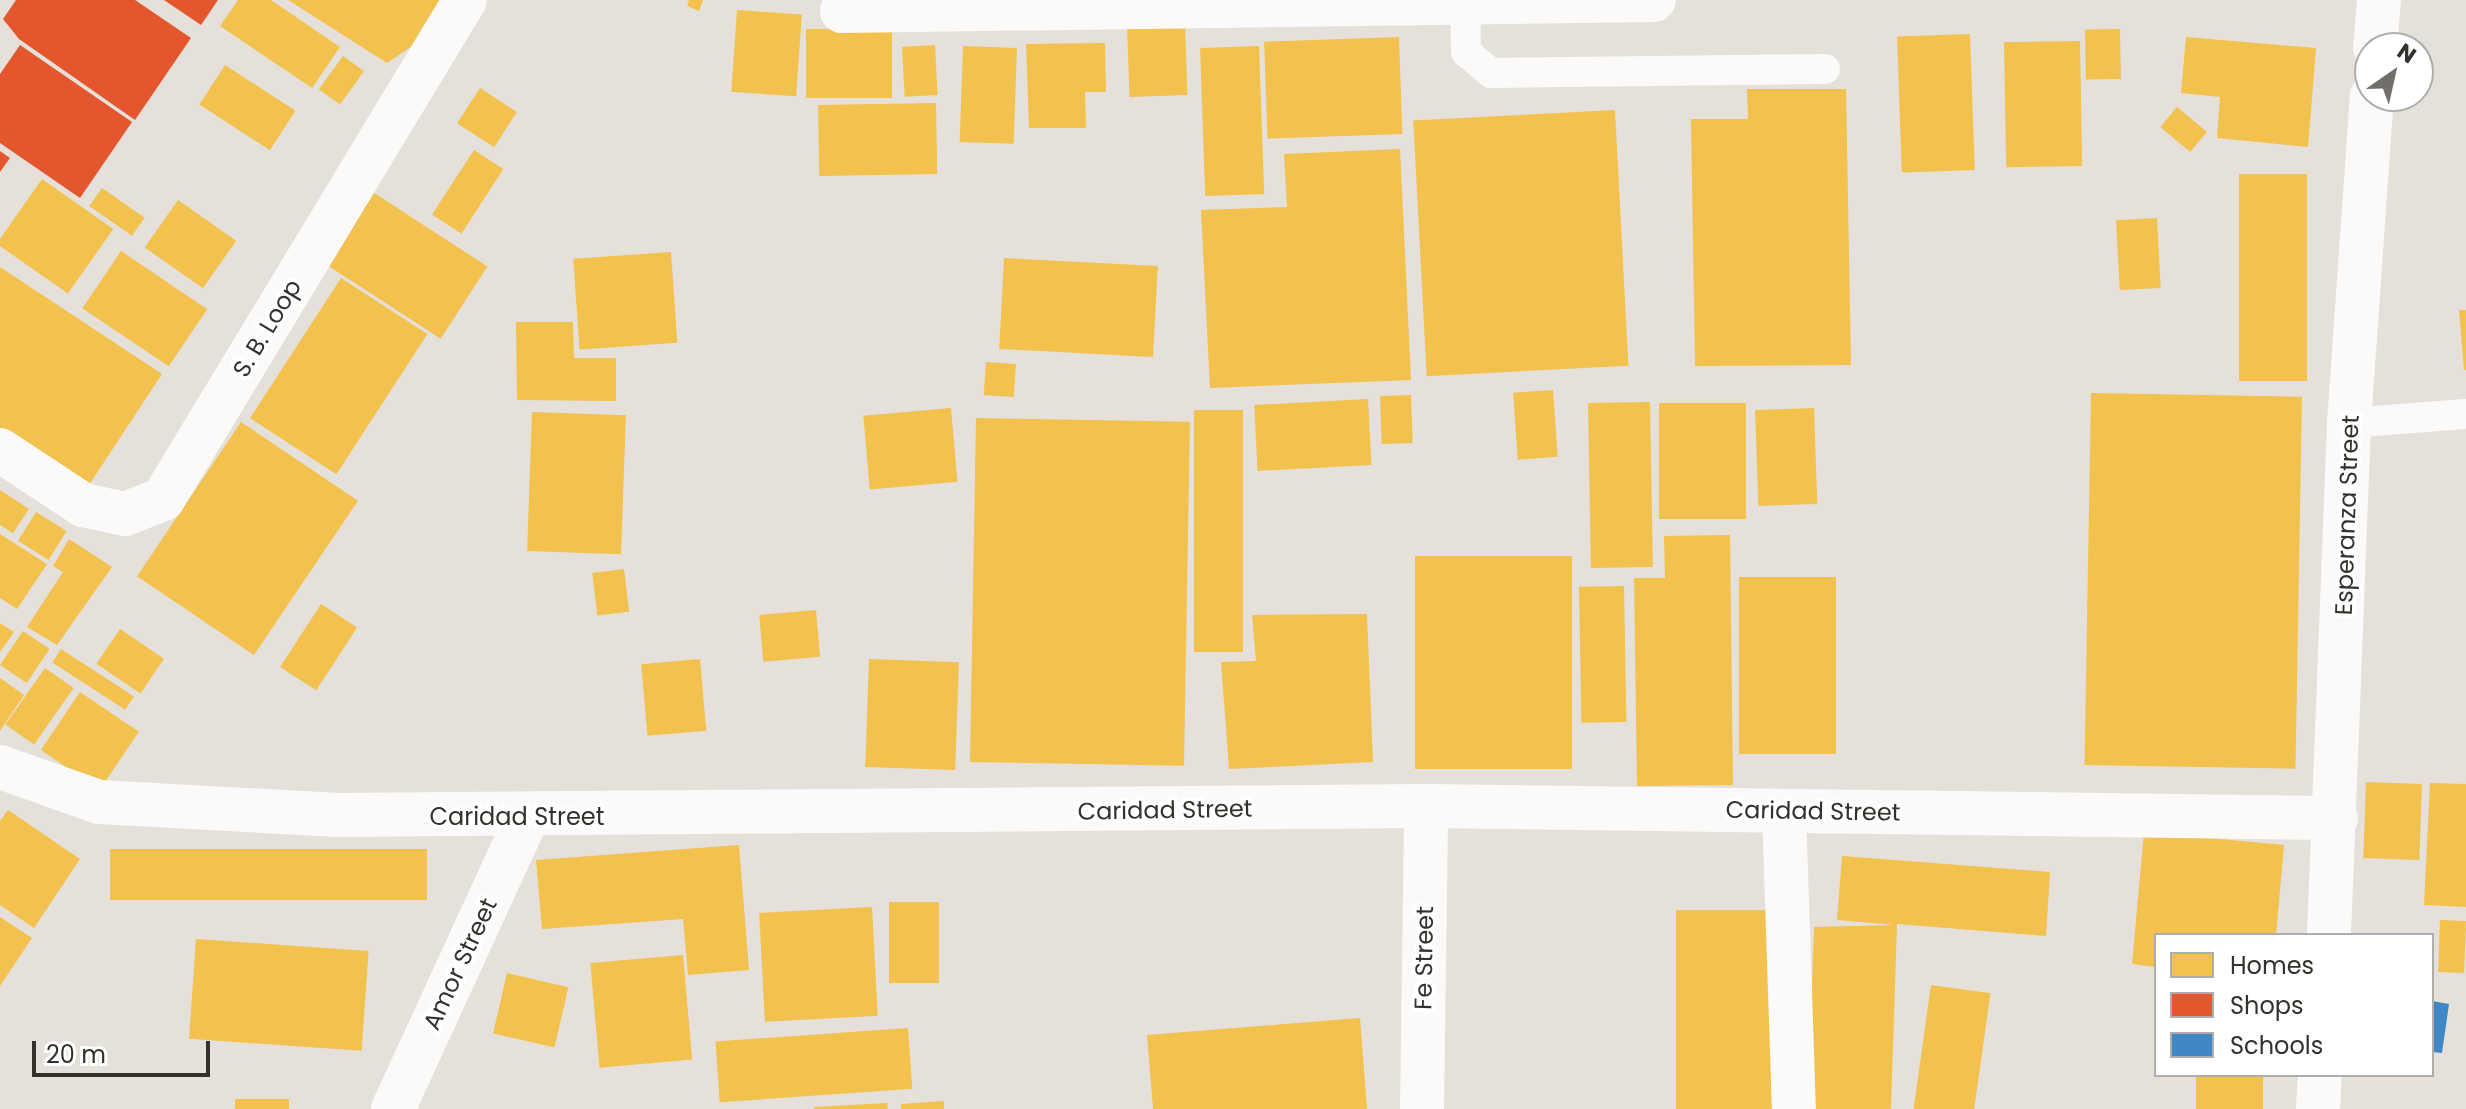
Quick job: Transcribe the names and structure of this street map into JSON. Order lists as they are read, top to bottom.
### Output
{
  "streets": {
    "street": [
      "S. B. Loop",
      "Esperanza Street",
      "Caridad Street",
      "Fe Street",
      "Amor Street"
    ]
  },
  "crossings": [
    ["Esperanza Street", "Caridad Street"],
    ["Caridad Street", "Fe Street"],
    ["Caridad Street", "Amor Street"]
  ],
  "legend": ["Homes", "Shops", "Schools"],
  "scale_bar": "20 m",
  "north": "top right"
}
